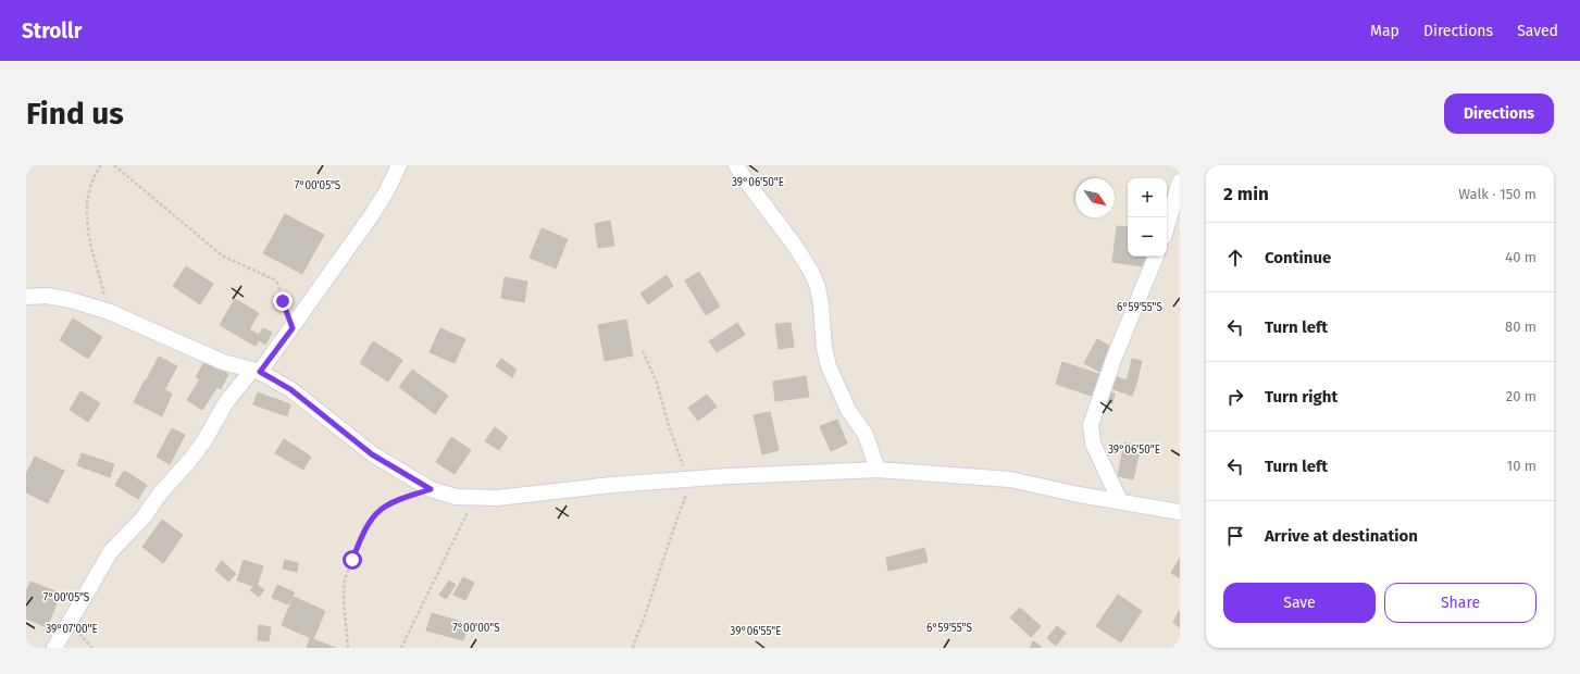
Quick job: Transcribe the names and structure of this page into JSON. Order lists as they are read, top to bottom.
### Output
{
  "north": "bottom right",
  "page": {
    "header": "Strollr",
    "nav": ["Map", "Directions", "Saved"],
    "buttons": [
      "Directions",
      ["Save", "Share"]
    ],
    "title": "Find us",
    "heading": ["2 min", "Walk · 150 m"],
    "map_buttons": ["+", "−"],
    "list": [
      ["Continue", "40 m"],
      ["Turn left", "80 m"],
      ["Turn right", "20 m"],
      ["Turn left", "10 m"],
      "Arrive at destination"
    ]
  },
  "coordinates": [
    "39°06'50\"E",
    "7°00'05\"S",
    "6°59'55\"S",
    "7°00'00\"S",
    "39°07'00\"E",
    "39°06'55\"E"
  ]
}
